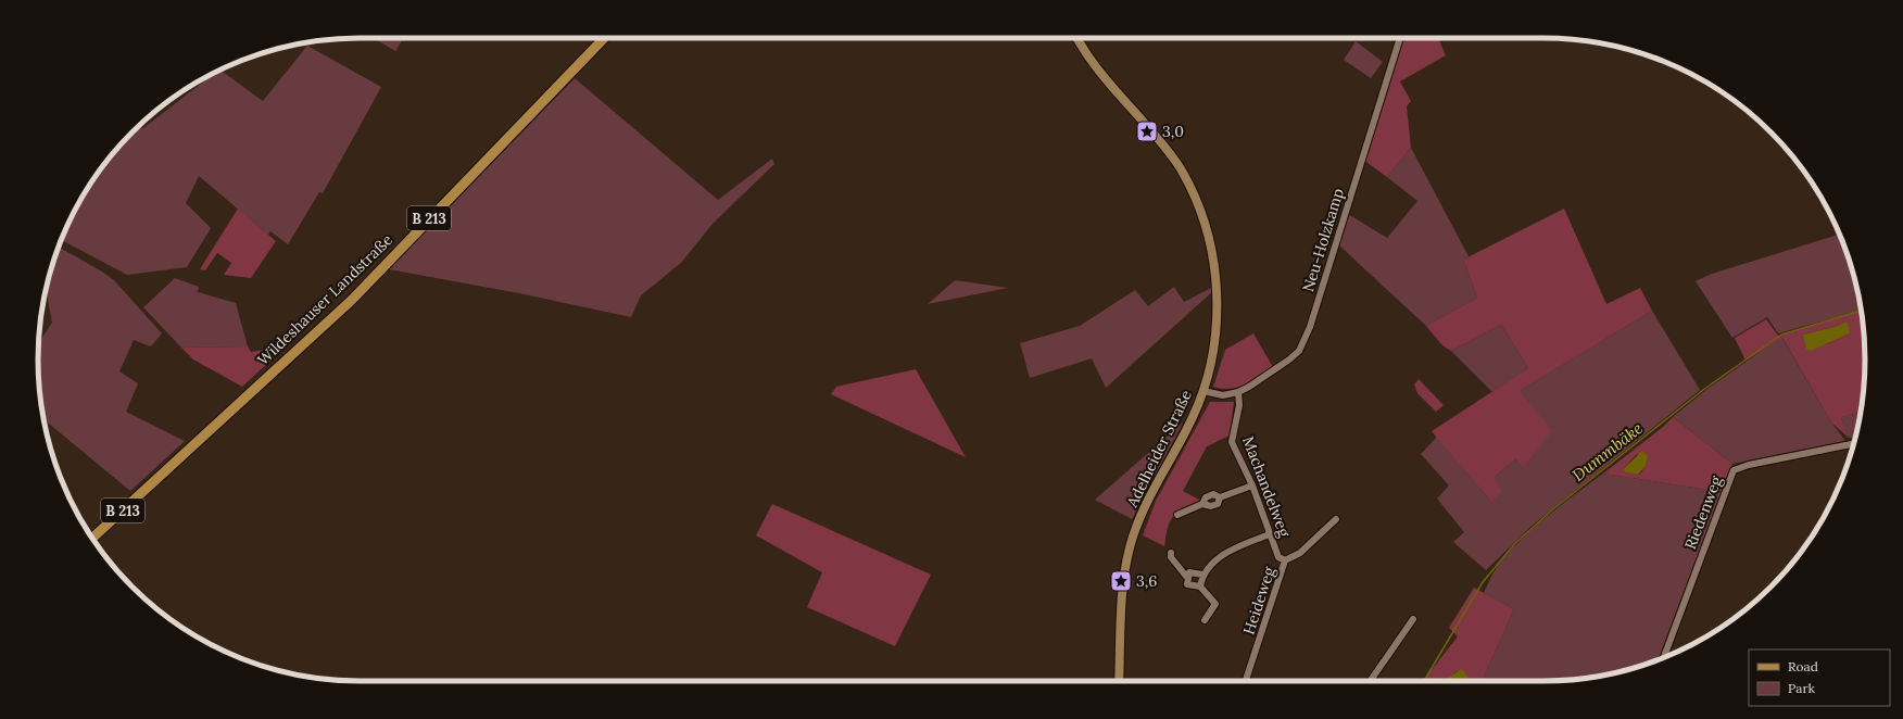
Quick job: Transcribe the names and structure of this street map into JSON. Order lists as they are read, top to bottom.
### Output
{
  "streets": {
    "main road": ["B 213", "Wildeshauser Landstraße"],
    "street": [
      "Neu-Holzkamp",
      "Adelheider Straße",
      "Machandelweg",
      "Riedenweg",
      "Heideweg"
    ]
  },
  "crossings": [
    ["Neu-Holzkamp", "Adelheider Straße"],
    ["Neu-Holzkamp", "Machandelweg"],
    ["Machandelweg", "Heideweg"]
  ],
  "water": ["Dummbäke"],
  "places": {
    "place": ["3,0", "3,6"]
  },
  "legend": ["Road", "Park"]
}
